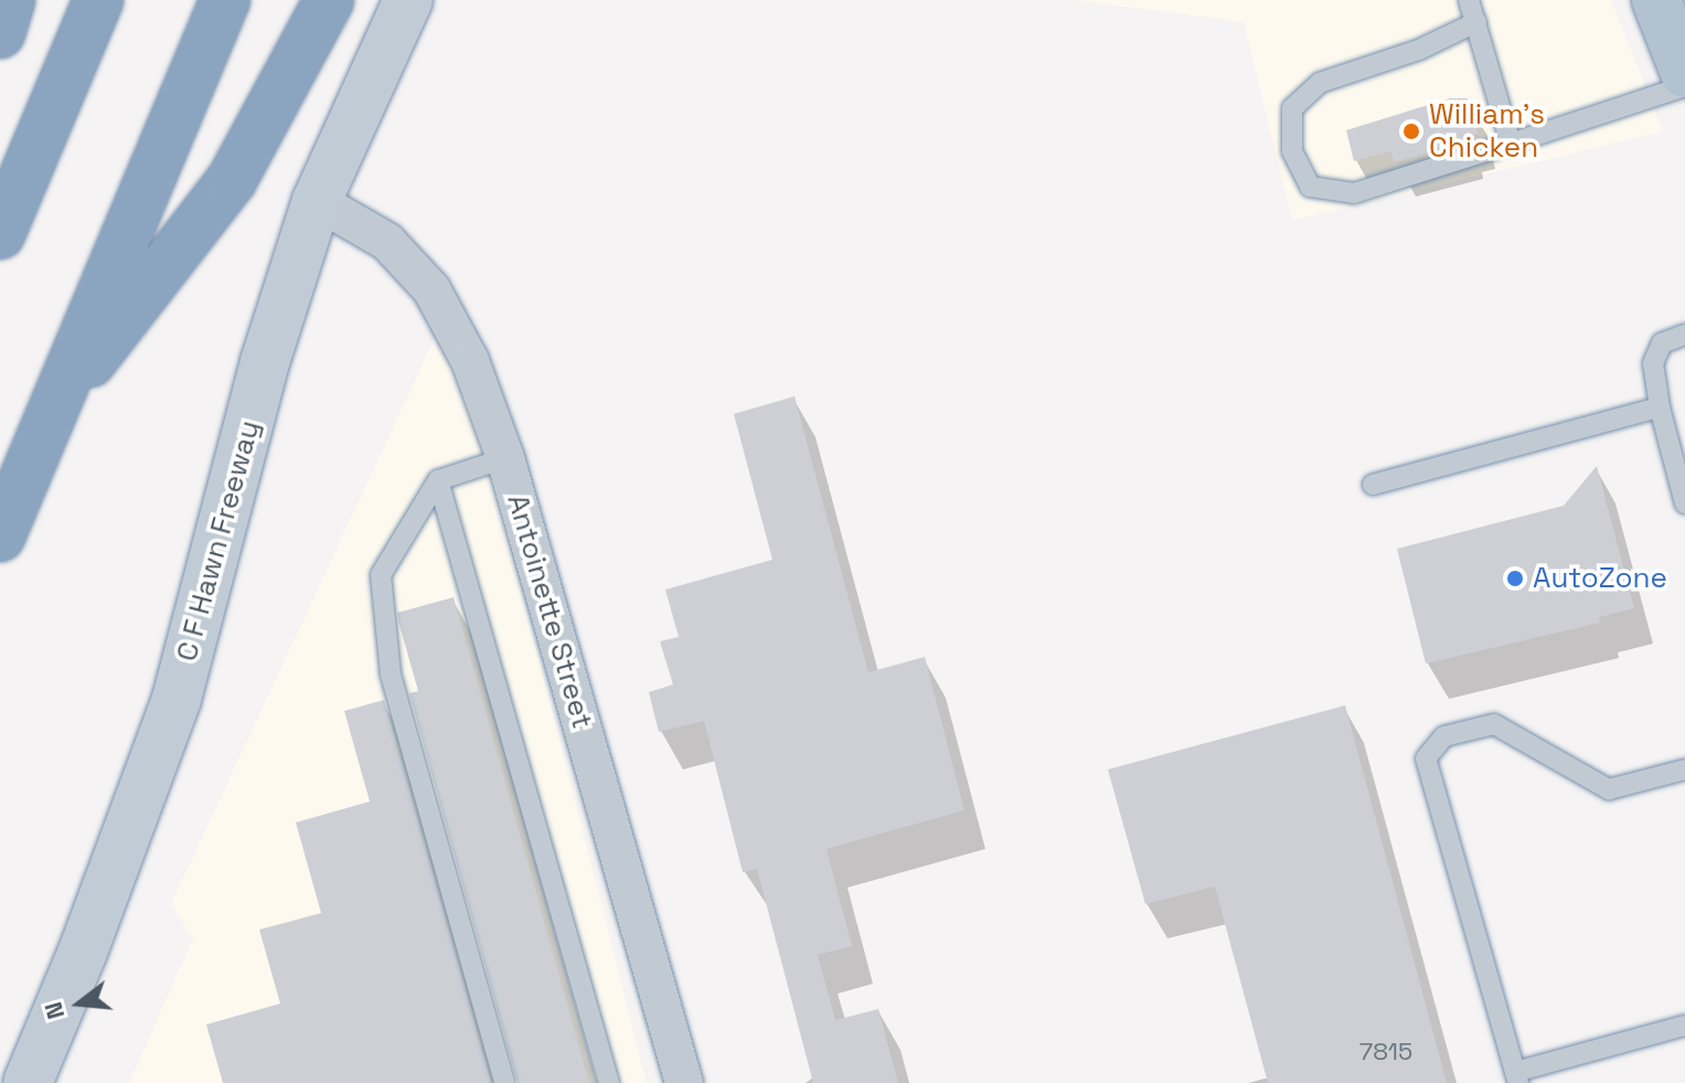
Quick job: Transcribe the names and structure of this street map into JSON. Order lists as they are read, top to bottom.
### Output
{
  "streets": {
    "main road": ["C F Hawn Freeway"],
    "street": ["Antoinette Street"]
  },
  "crossings": [
    ["C F Hawn Freeway", "Antoinette Street"]
  ],
  "places": ["William's Chicken", "AutoZone"],
  "house_numbers": ["7815"],
  "north": "left"
}
